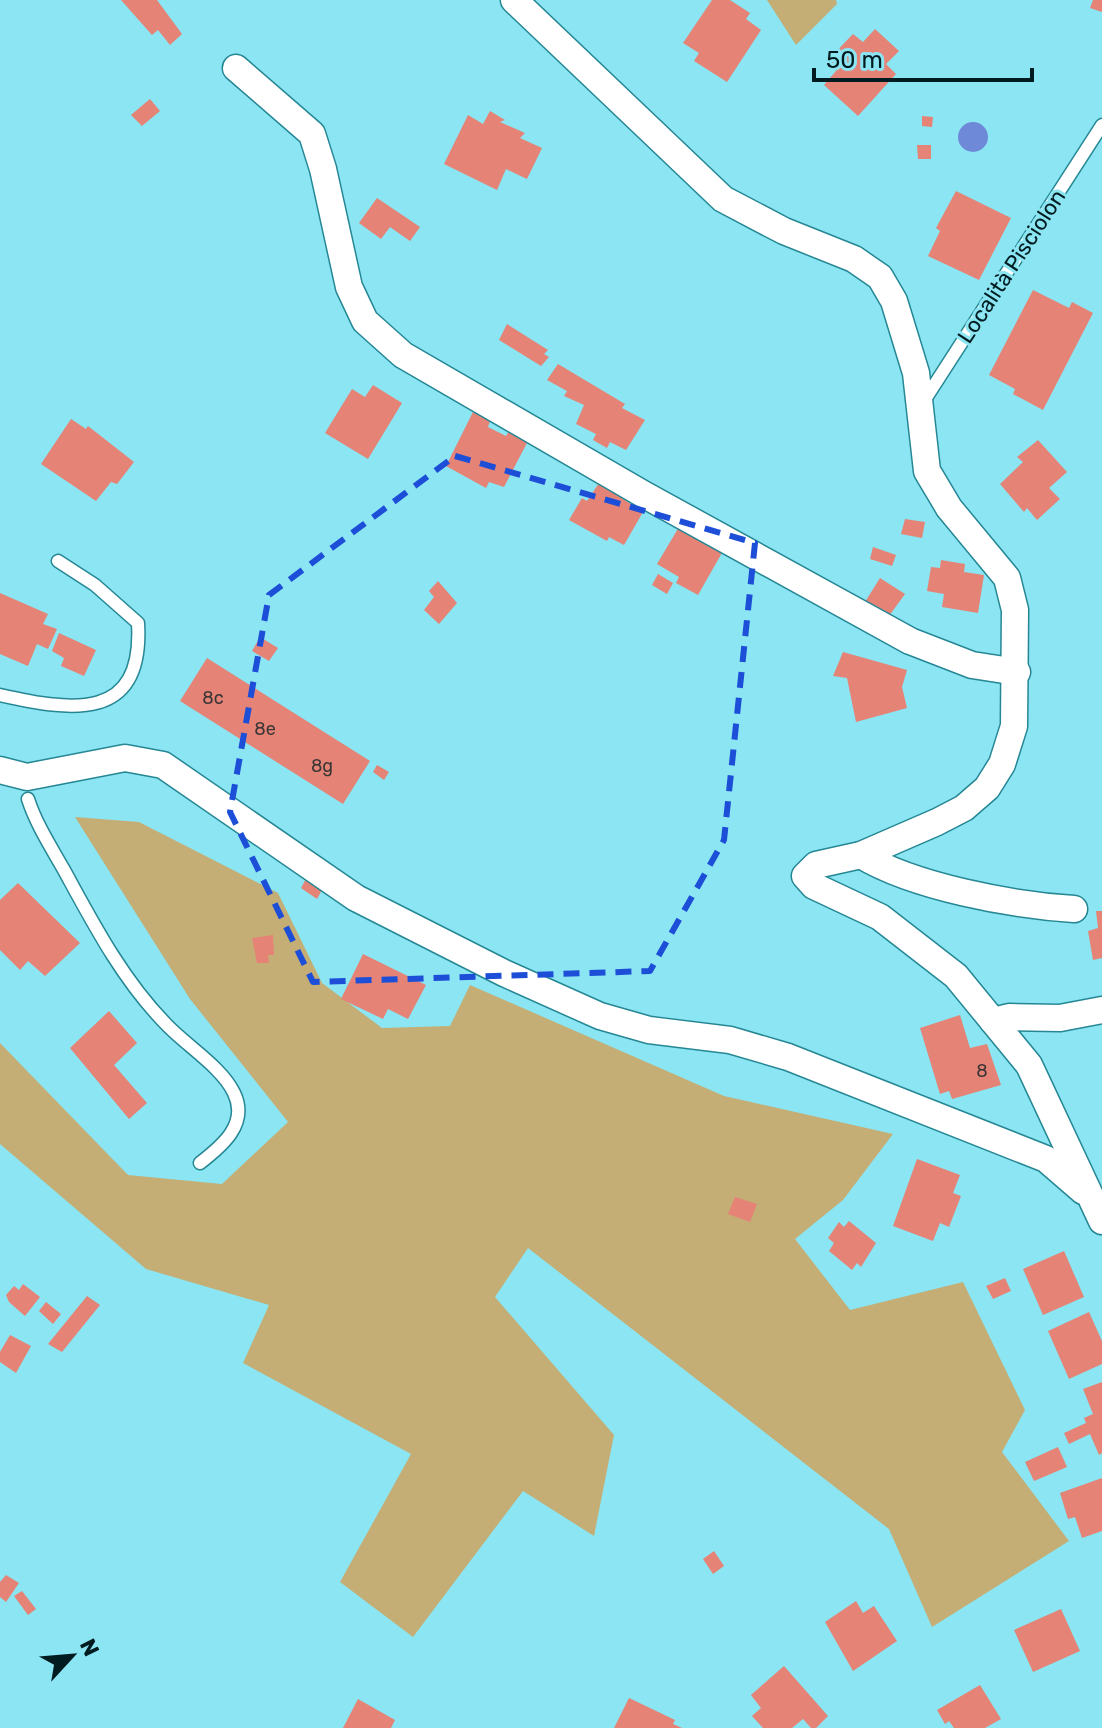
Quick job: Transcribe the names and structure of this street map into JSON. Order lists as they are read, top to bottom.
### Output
{
  "streets": {
    "lane": ["Località Pisciolon"]
  },
  "house_numbers": [
    "8c",
    "8e",
    "8g",
    "8"
  ],
  "scale_bar": "50 m",
  "north": "top right"
}
